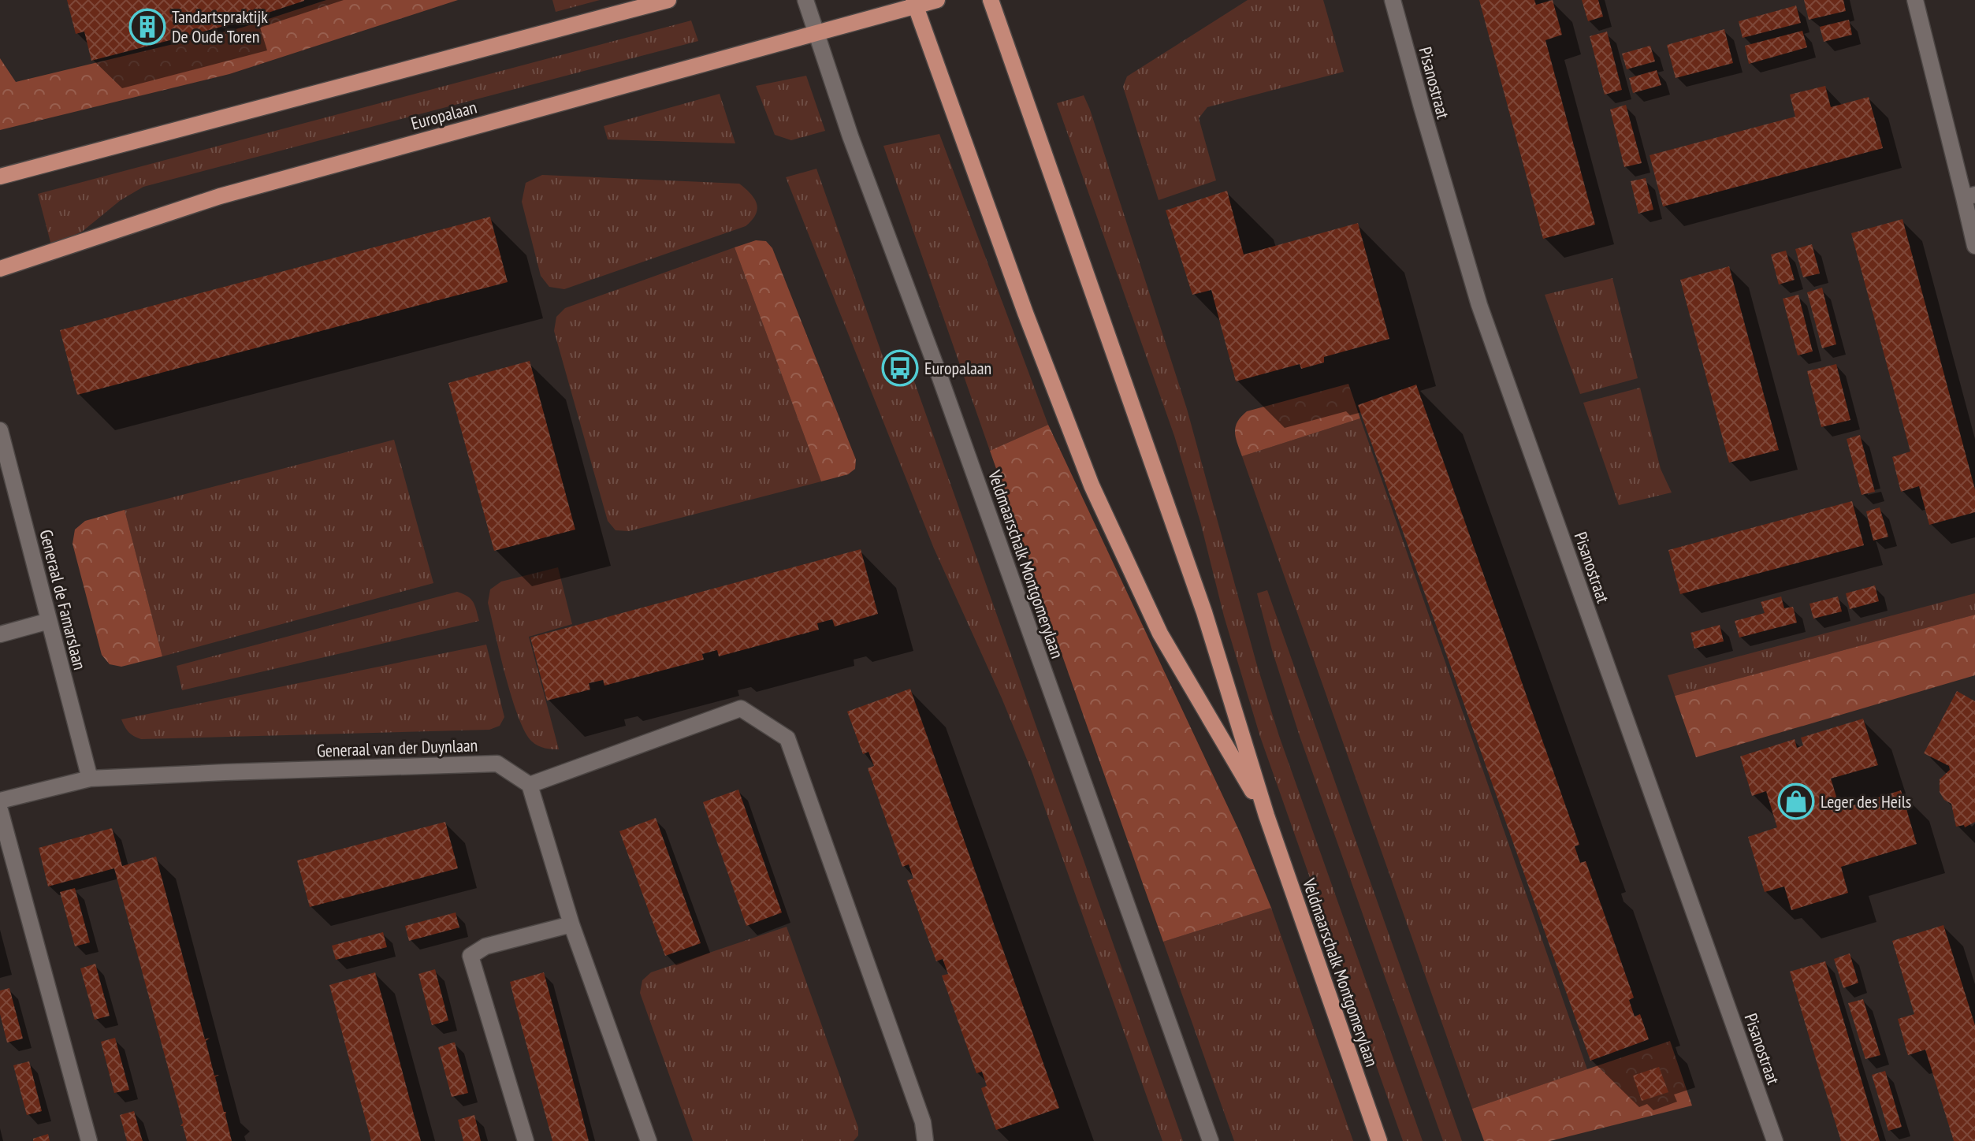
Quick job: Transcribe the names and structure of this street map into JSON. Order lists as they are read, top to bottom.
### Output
{
  "streets": {
    "main road": ["Europalaan", "Veldmaarschalk Montgomerylaan"],
    "street": ["Pisanostraat", "Generaal de Famarslaan", "Generaal van der Duynlaan"]
  },
  "crossings": [
    ["Europalaan", "Veldmaarschalk Montgomerylaan"],
    ["Generaal de Famarslaan", "Generaal van der Duynlaan"]
  ],
  "places": {
    "building": ["Tandartspraktijk De Oude Toren"],
    "bus stop": ["Europalaan"],
    "shop": ["Leger des Heils"]
  }
}
